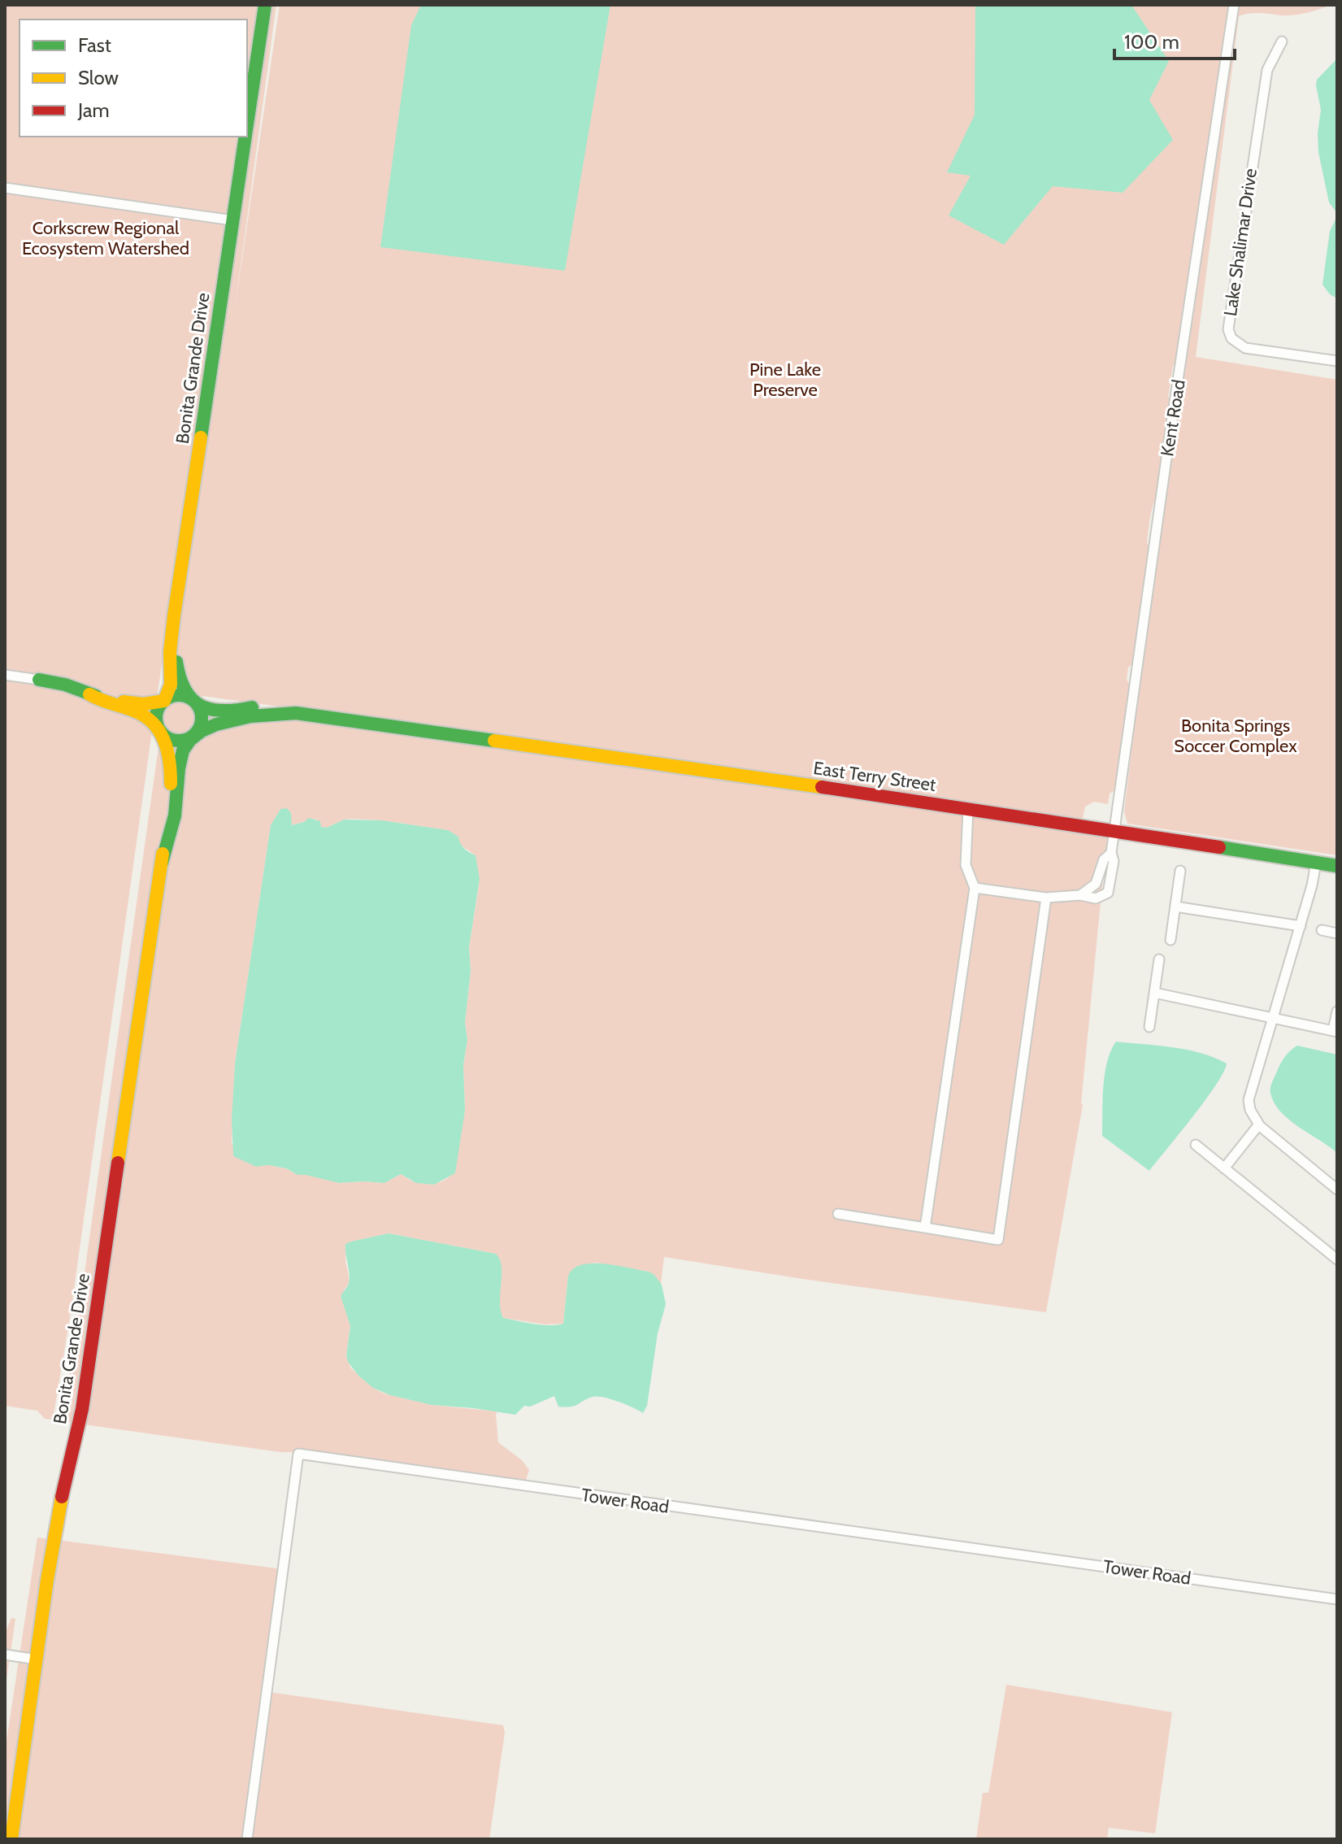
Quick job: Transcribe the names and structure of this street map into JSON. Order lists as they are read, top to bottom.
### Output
{
  "streets": {
    "street": [
      "Lake Shalimar Drive",
      "Bonita Grande Drive",
      "Kent Road",
      "East Terry Street",
      "Tower Road"
    ]
  },
  "crossings": [
    ["Bonita Grande Drive", "East Terry Street"],
    ["Kent Road", "East Terry Street"]
  ],
  "parks": ["Corkscrew Regional Ecosystem Watershed", "Pine Lake Preserve", "Bonita Springs Soccer Complex"],
  "legend": ["Fast", "Slow", "Jam"],
  "scale_bar": "100 m"
}
